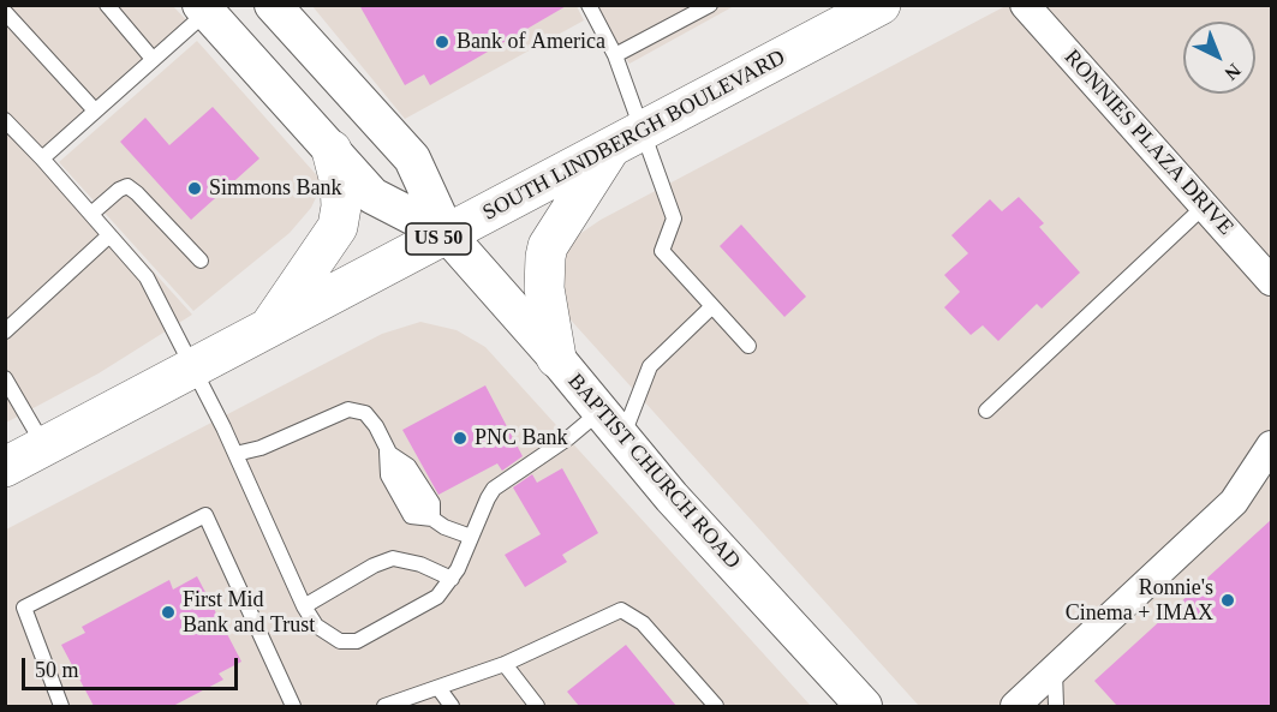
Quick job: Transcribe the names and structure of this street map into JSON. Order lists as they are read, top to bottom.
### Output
{
  "streets": {
    "main road": ["SOUTH LINDBERGH BOULEVARD", "US 50"],
    "street": ["RONNIES PLAZA DRIVE", "BAPTIST CHURCH ROAD"]
  },
  "crossings": [
    ["SOUTH LINDBERGH BOULEVARD", "BAPTIST CHURCH ROAD"]
  ],
  "places": [
    "Bank of America",
    "Simmons Bank",
    "PNC Bank",
    "Ronnie's Cinema + IMAX",
    "First Mid Bank and Trust"
  ],
  "scale_bar": "50 m",
  "north": "bottom right"
}
